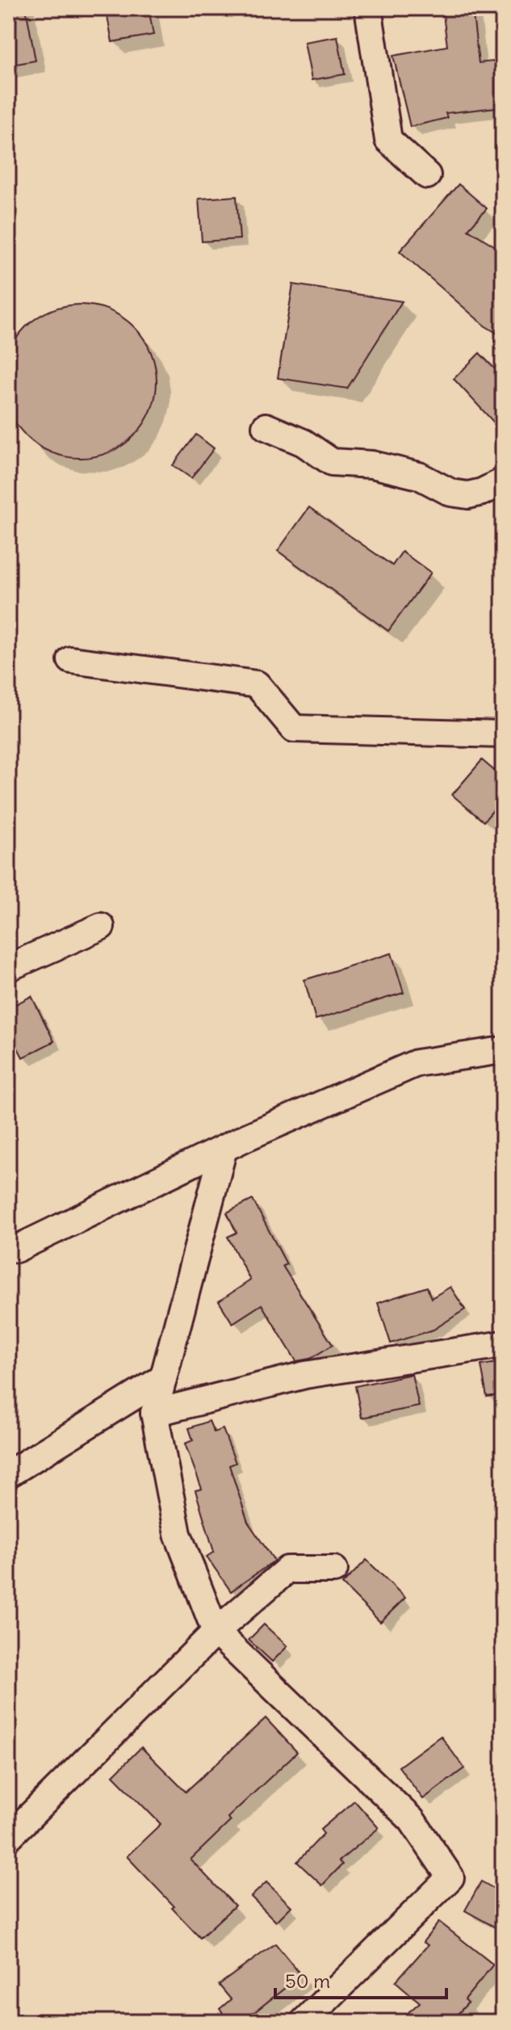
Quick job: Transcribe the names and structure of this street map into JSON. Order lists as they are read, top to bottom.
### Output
{
  "scale_bar": "50 m"
}
